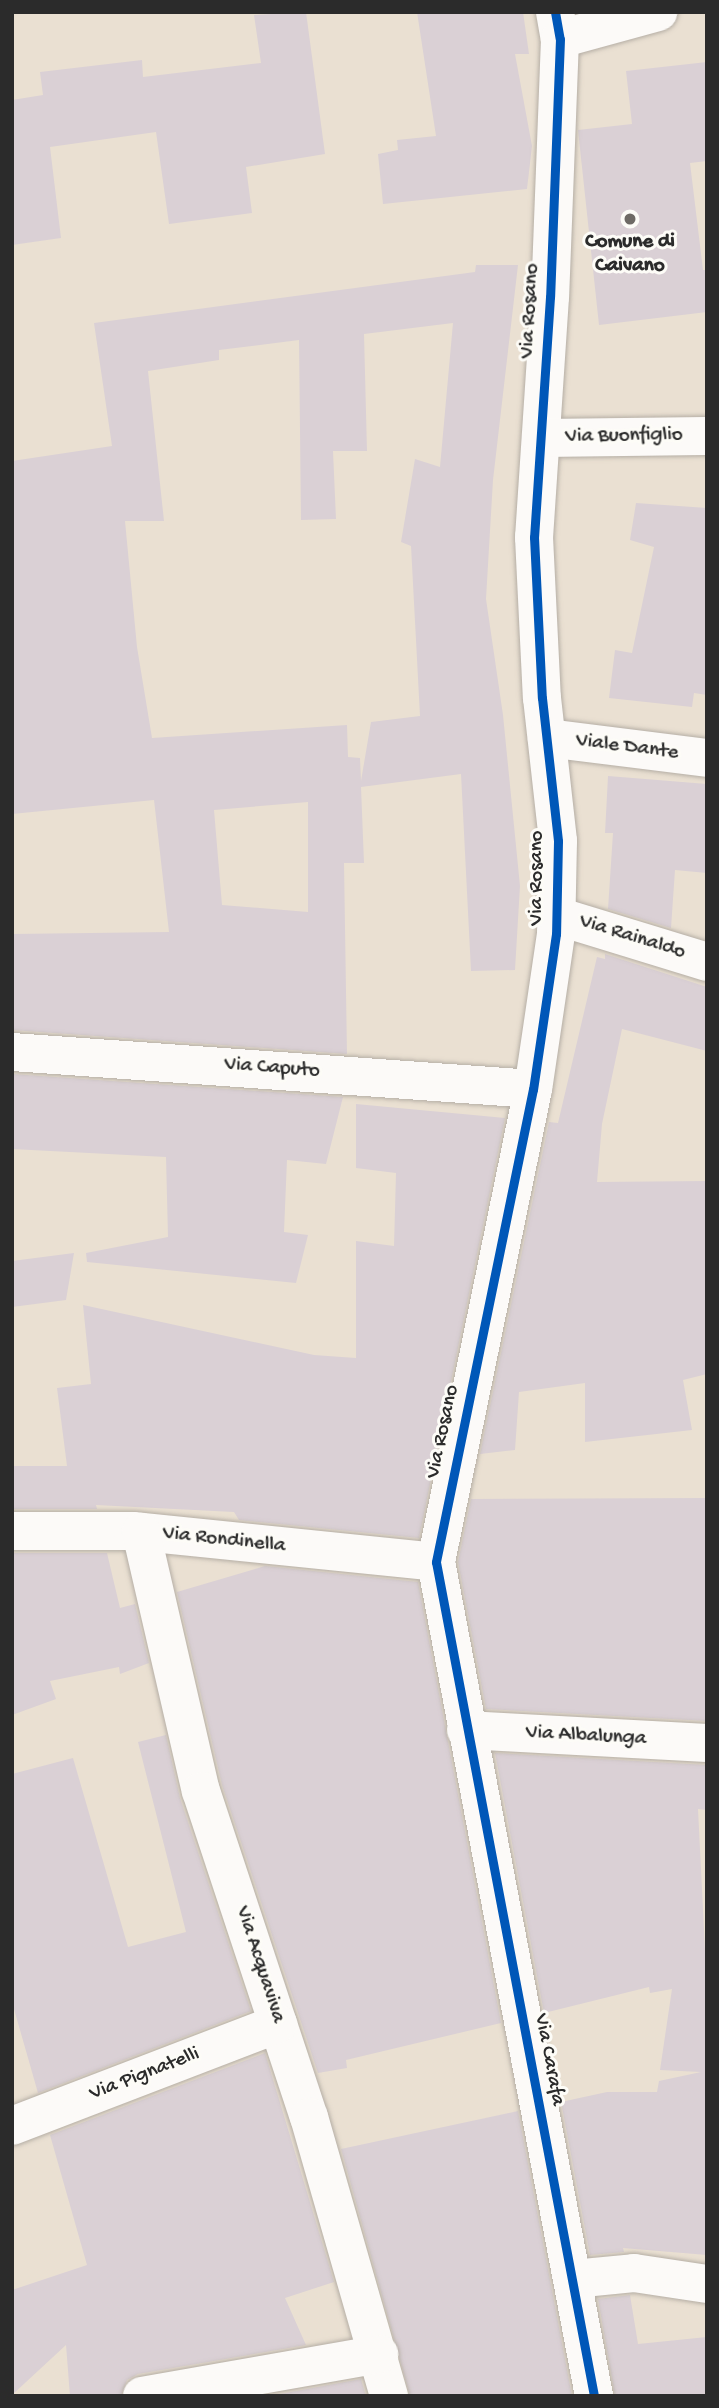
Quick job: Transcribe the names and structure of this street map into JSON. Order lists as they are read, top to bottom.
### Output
{
  "streets": {
    "street": [
      "Via Rosano",
      "Via Buonfiglio",
      "Viale Dante",
      "Via Rainaldo",
      "Via Caputo",
      "Via Rondinella",
      "Via Albalunga",
      "Via Acquaviva",
      "Via Carafa",
      "Via Pignatelli"
    ]
  },
  "crossings": [
    ["Via Rosano", "Via Buonfiglio"],
    ["Via Rosano", "Viale Dante"],
    ["Via Rosano", "Via Rainaldo"],
    ["Via Rosano", "Via Caputo"],
    ["Via Rosano", "Via Rondinella"],
    ["Via Rosano", "Via Albalunga"],
    ["Via Rosano", "Via Carafa"],
    ["Via Rondinella", "Via Acquaviva"],
    ["Via Albalunga", "Via Carafa"],
    ["Via Acquaviva", "Via Pignatelli"]
  ],
  "places": ["Comune di Caivano"]
}
